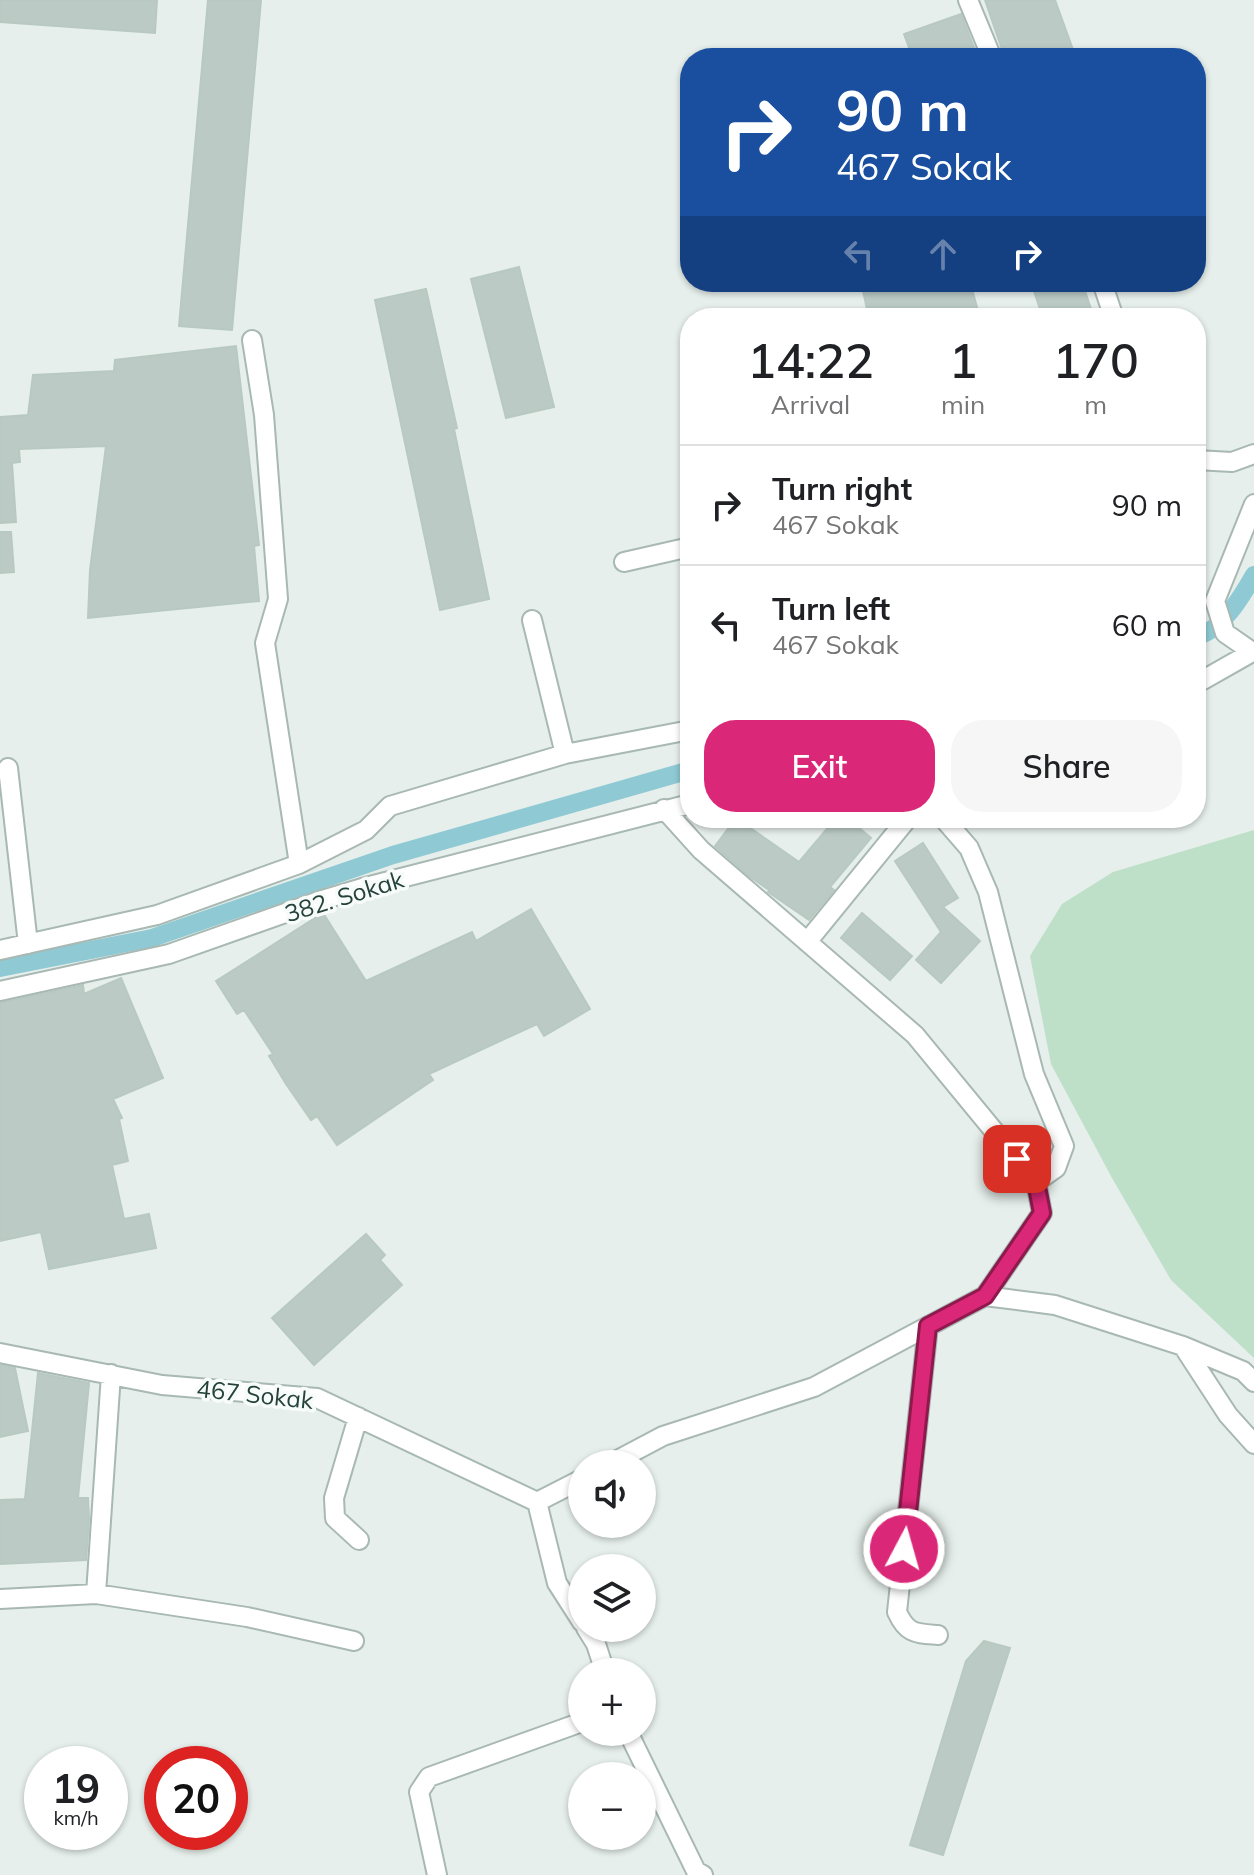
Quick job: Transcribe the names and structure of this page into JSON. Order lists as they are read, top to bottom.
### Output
{
  "streets": {
    "street": ["382. Sokak", "467 Sokak"]
  },
  "page": {
    "turn": ["90 m", "467 Sokak"],
    "eta": [
      "14:22",
      "Arrival",
      "1",
      "min",
      "170",
      "m"
    ],
    "list": [
      {
        "name": "Turn right",
        "note": "467 Sokak",
        "value": "90 m"
      },
      {
        "name": "Turn left",
        "note": "467 Sokak",
        "value": "60 m"
      }
    ],
    "buttons": ["Exit", "Share"],
    "map_buttons": ["+", "−"],
    "speed": "19 km/h",
    "limit": "20"
  }
}
